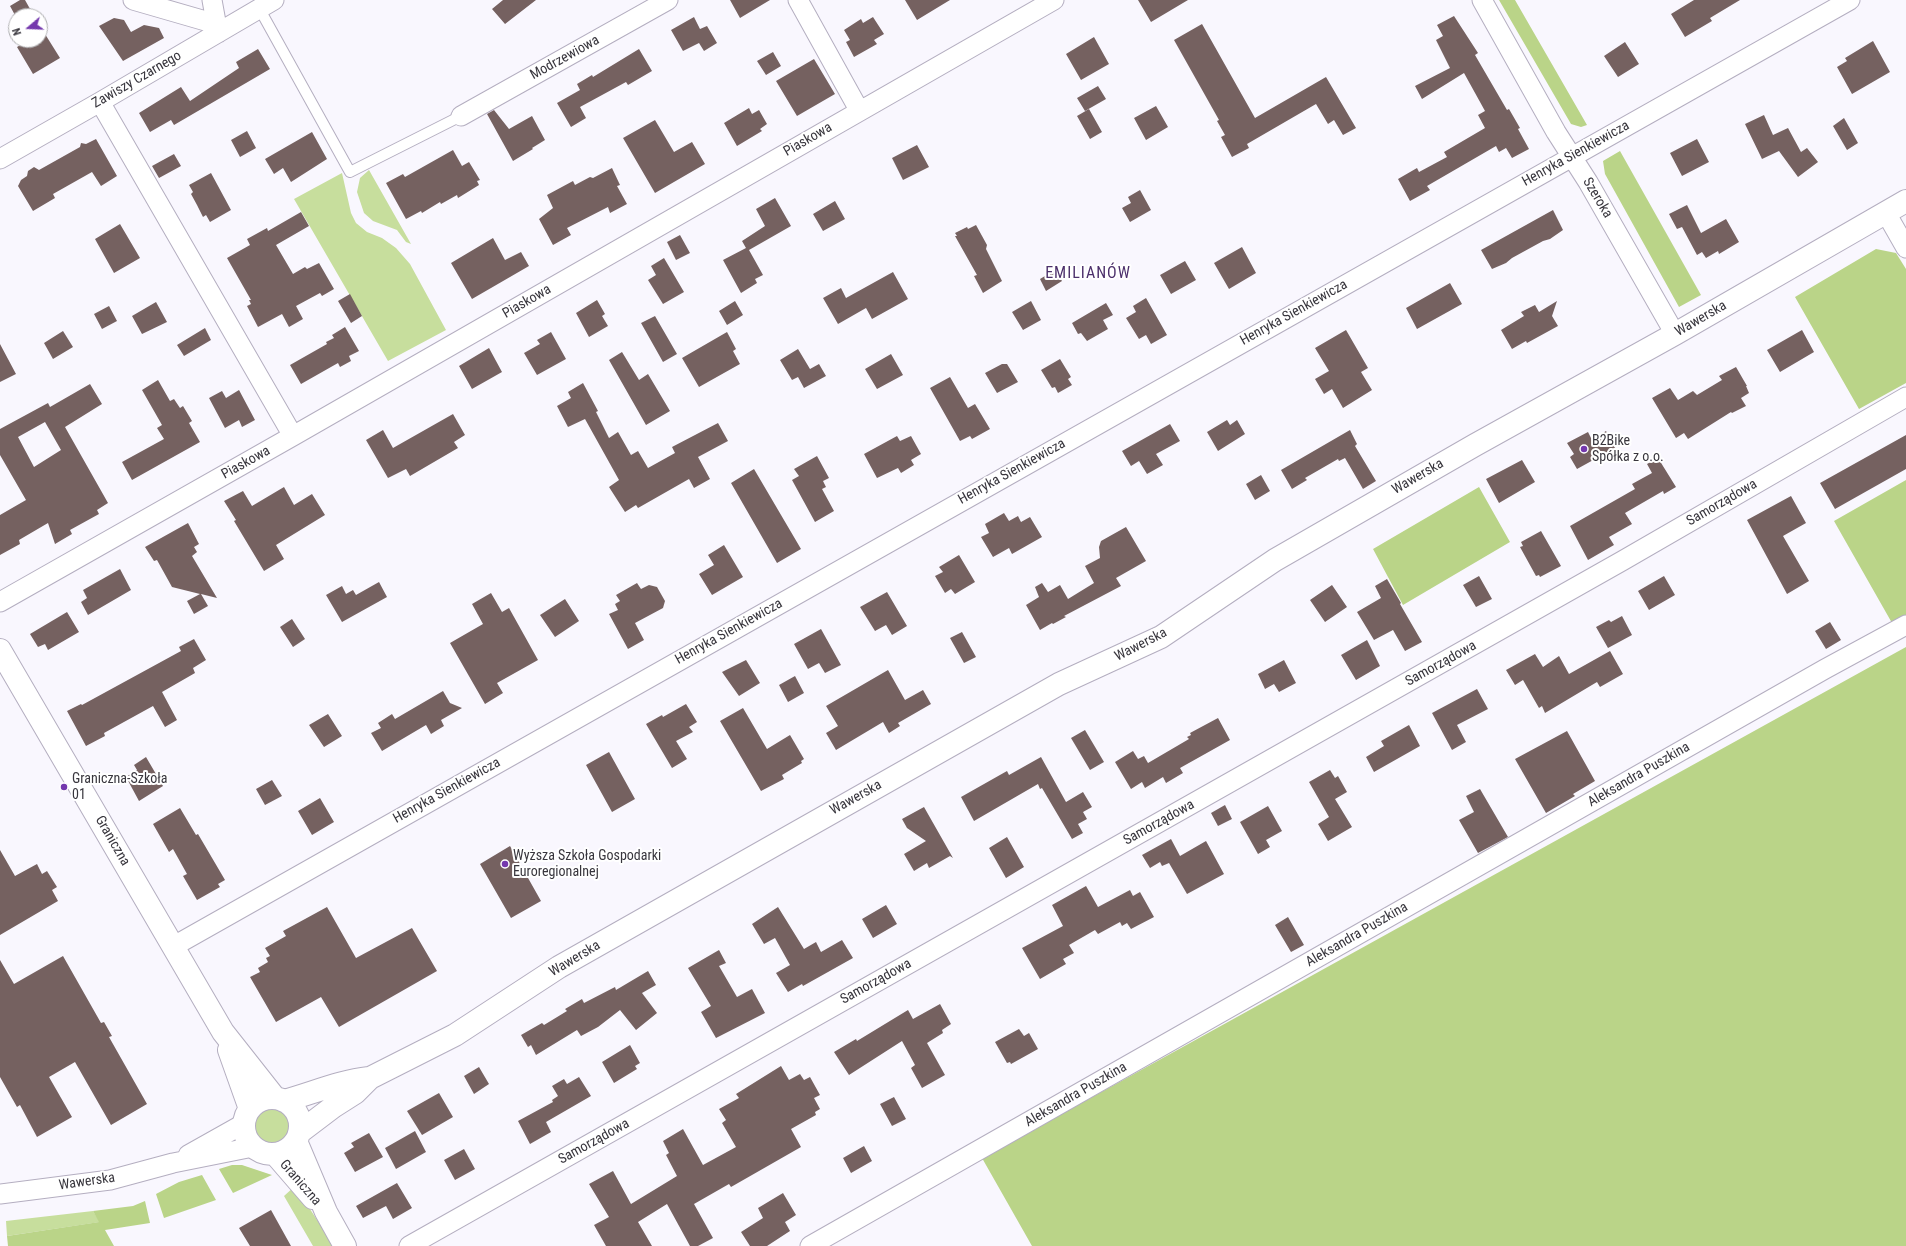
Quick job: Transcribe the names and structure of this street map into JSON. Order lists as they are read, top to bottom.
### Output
{
  "streets": {
    "street": [
      "Modrzewiowa",
      "Zawiszy Czarnego",
      "Piaskowa",
      "Henryka Sienkiewicza",
      "Szeroka",
      "Wawerska",
      "Samorządowa",
      "Aleksandra Puszkina",
      "Graniczna"
    ]
  },
  "crossings": [
    ["Henryka Sienkiewicza", "Szeroka"],
    ["Henryka Sienkiewicza", "Graniczna"],
    ["Szeroka", "Wawerska"],
    ["Wawerska", "Graniczna"]
  ],
  "districts": ["EMILIANÓW"],
  "places": ["B2Bike Spółka z o.o.", "Graniczna-Szkoła 01", "Wyższa Szkoła Gospodarki Euroregionalnej"],
  "north": "left"
}
